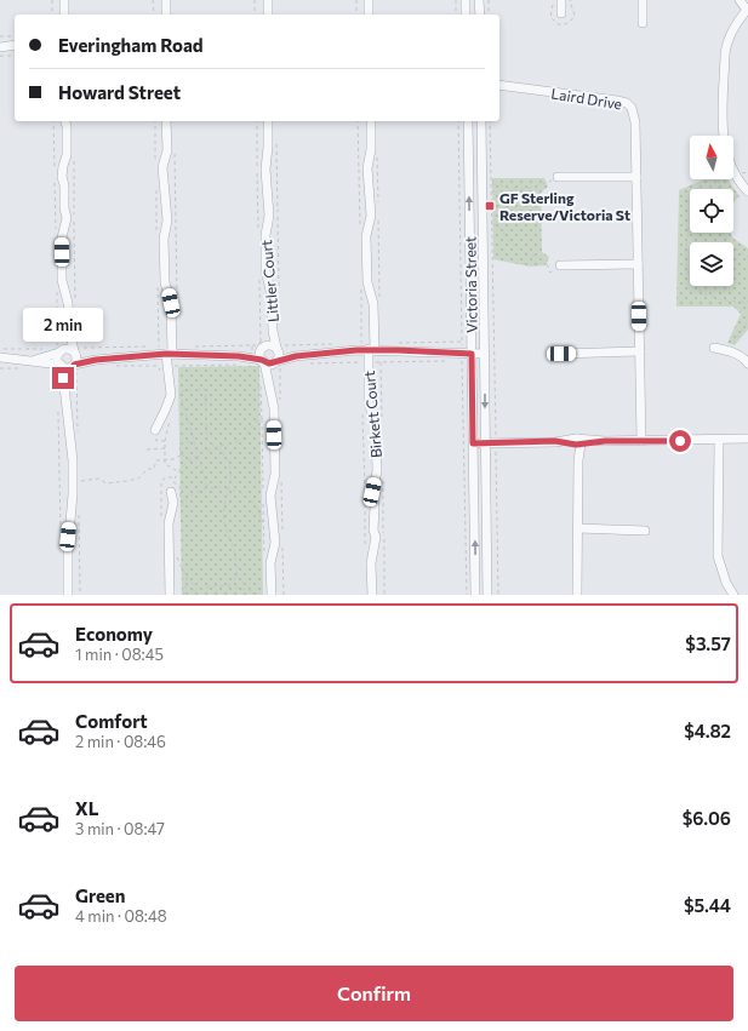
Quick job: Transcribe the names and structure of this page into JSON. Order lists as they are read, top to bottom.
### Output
{
  "streets": {
    "street": [
      "Laird Drive",
      "Littler Court",
      "Victoria Street",
      "Birkett Court"
    ]
  },
  "places": {
    "transit": ["GF Sterling Reserve/Victoria St"]
  },
  "north": "top",
  "page": {
    "banner": ["Everingham Road", "Howard Street"],
    "bubble": "2 min",
    "list": [
      {
        "name": "Economy",
        "note": "1 min · 08:45",
        "value": "$3.57"
      },
      {
        "name": "Comfort",
        "note": "2 min · 08:46",
        "value": "$4.82"
      },
      {
        "name": "XL",
        "note": "3 min · 08:47",
        "value": "$6.06"
      },
      {
        "name": "Green",
        "note": "4 min · 08:48",
        "value": "$5.44"
      }
    ],
    "buttons": "Confirm"
  }
}
